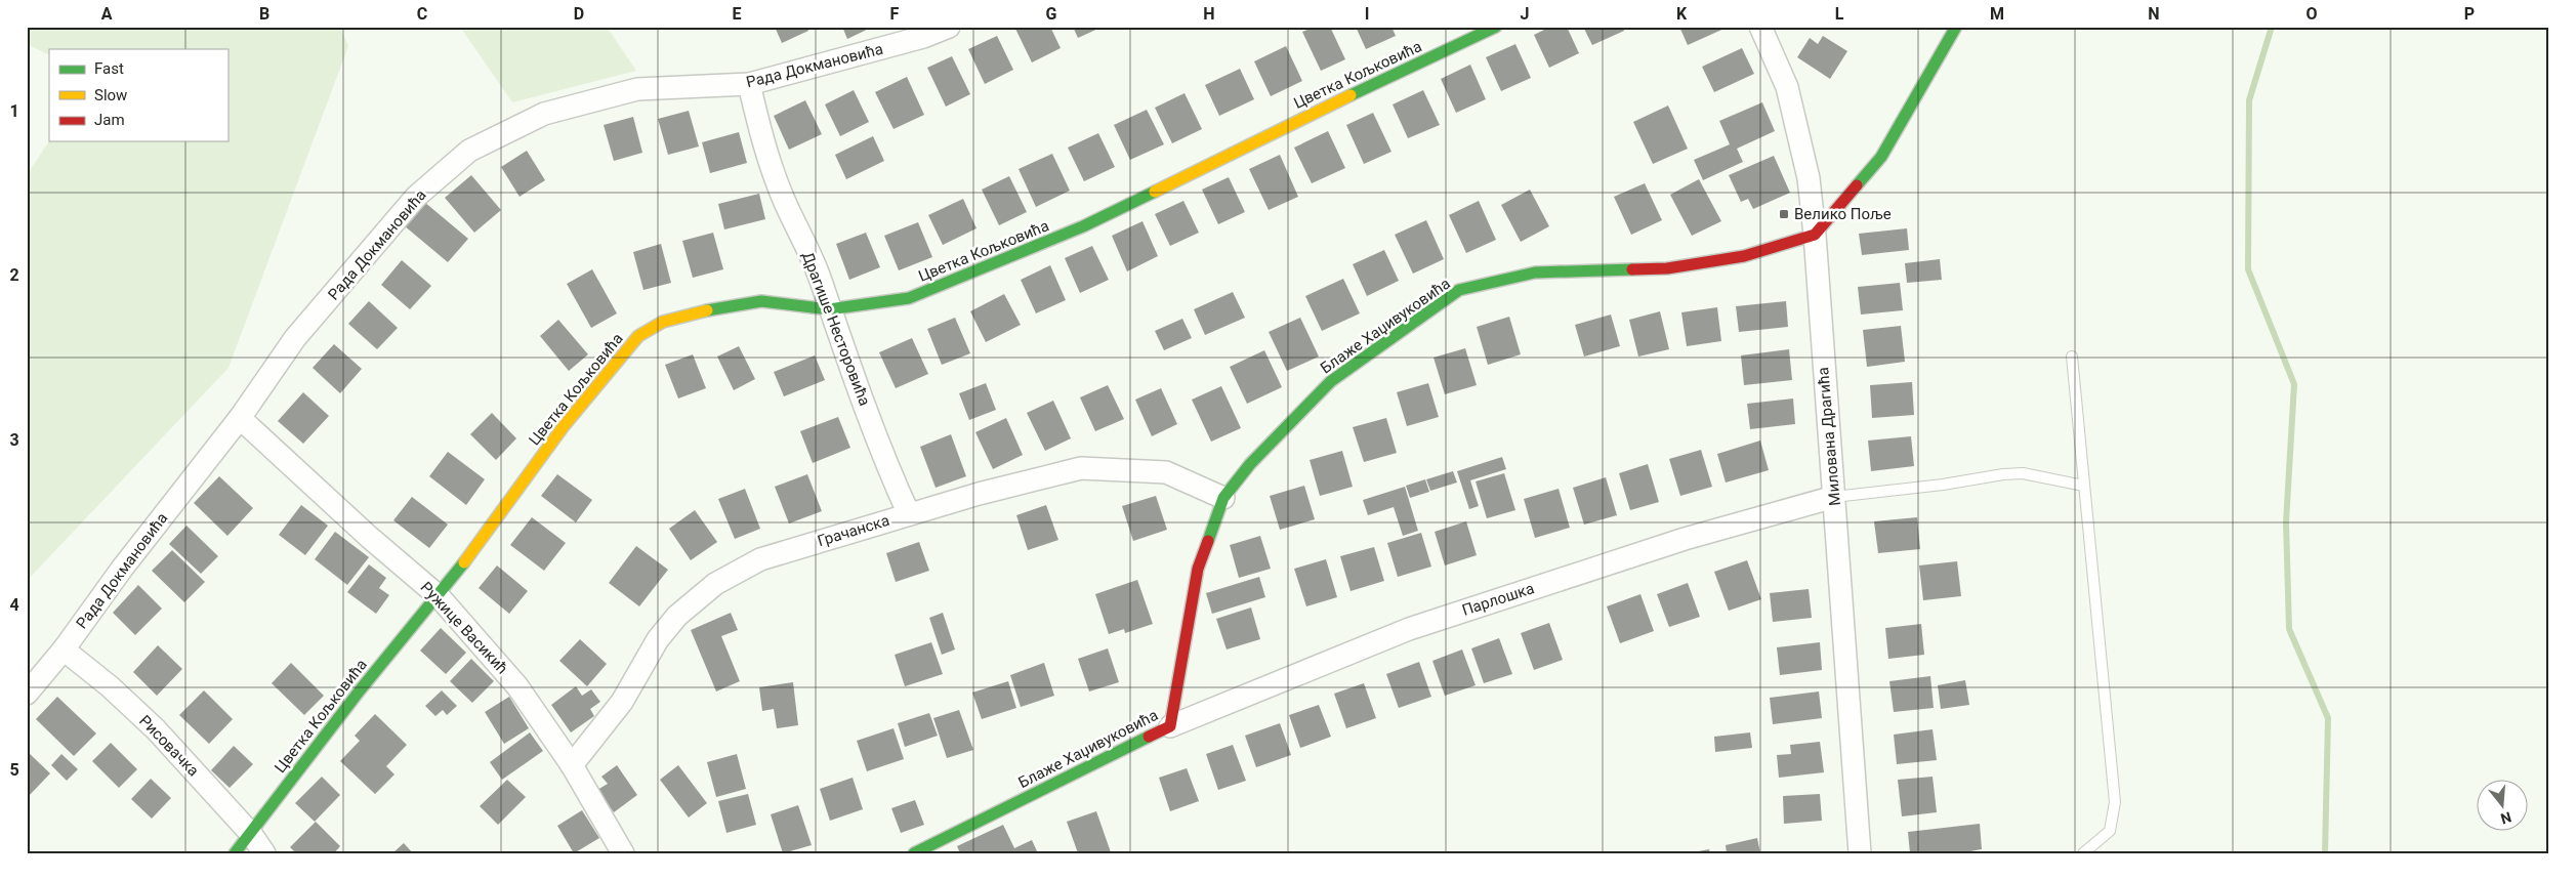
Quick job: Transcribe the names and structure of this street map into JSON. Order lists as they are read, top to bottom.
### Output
{
  "streets": {
    "street": [
      "Рада Докмановића",
      "Цветка Кољковића",
      "Блаже Хаџивуковића",
      "Драгише Несторовића",
      "Милована Драгића",
      "Грачанска",
      "Парлошка",
      "Ружице Васикић",
      "Рисовачка"
    ]
  },
  "crossings": [
    ["Рада Докмановића", "Драгише Несторовића"],
    ["Рада Докмановића", "Ружице Васикић"],
    ["Рада Докмановића", "Рисовачка"],
    ["Цветка Кољковића", "Драгише Несторовића"],
    ["Цветка Кољковића", "Ружице Васикић"],
    ["Цветка Кољковића", "Рисовачка"],
    ["Блаже Хаџивуковића", "Милована Драгића"],
    ["Блаже Хаџивуковића", "Грачанска"],
    ["Блаже Хаџивуковића", "Парлошка"],
    ["Драгише Несторовића", "Грачанска"],
    ["Милована Драгића", "Парлошка"],
    ["Грачанска", "Ружице Васикић"]
  ],
  "places": {
    "transit": ["Велико Поље"]
  },
  "legend": ["Fast", "Slow", "Jam"],
  "north": "bottom",
  "grid": {
    "columns": [
      "A",
      "B",
      "C",
      "D",
      "E",
      "F",
      "G",
      "H",
      "I",
      "J",
      "K",
      "L",
      "M",
      "N",
      "O",
      "P"
    ],
    "rows": [
      "1",
      "2",
      "3",
      "4",
      "5"
    ]
  }
}
